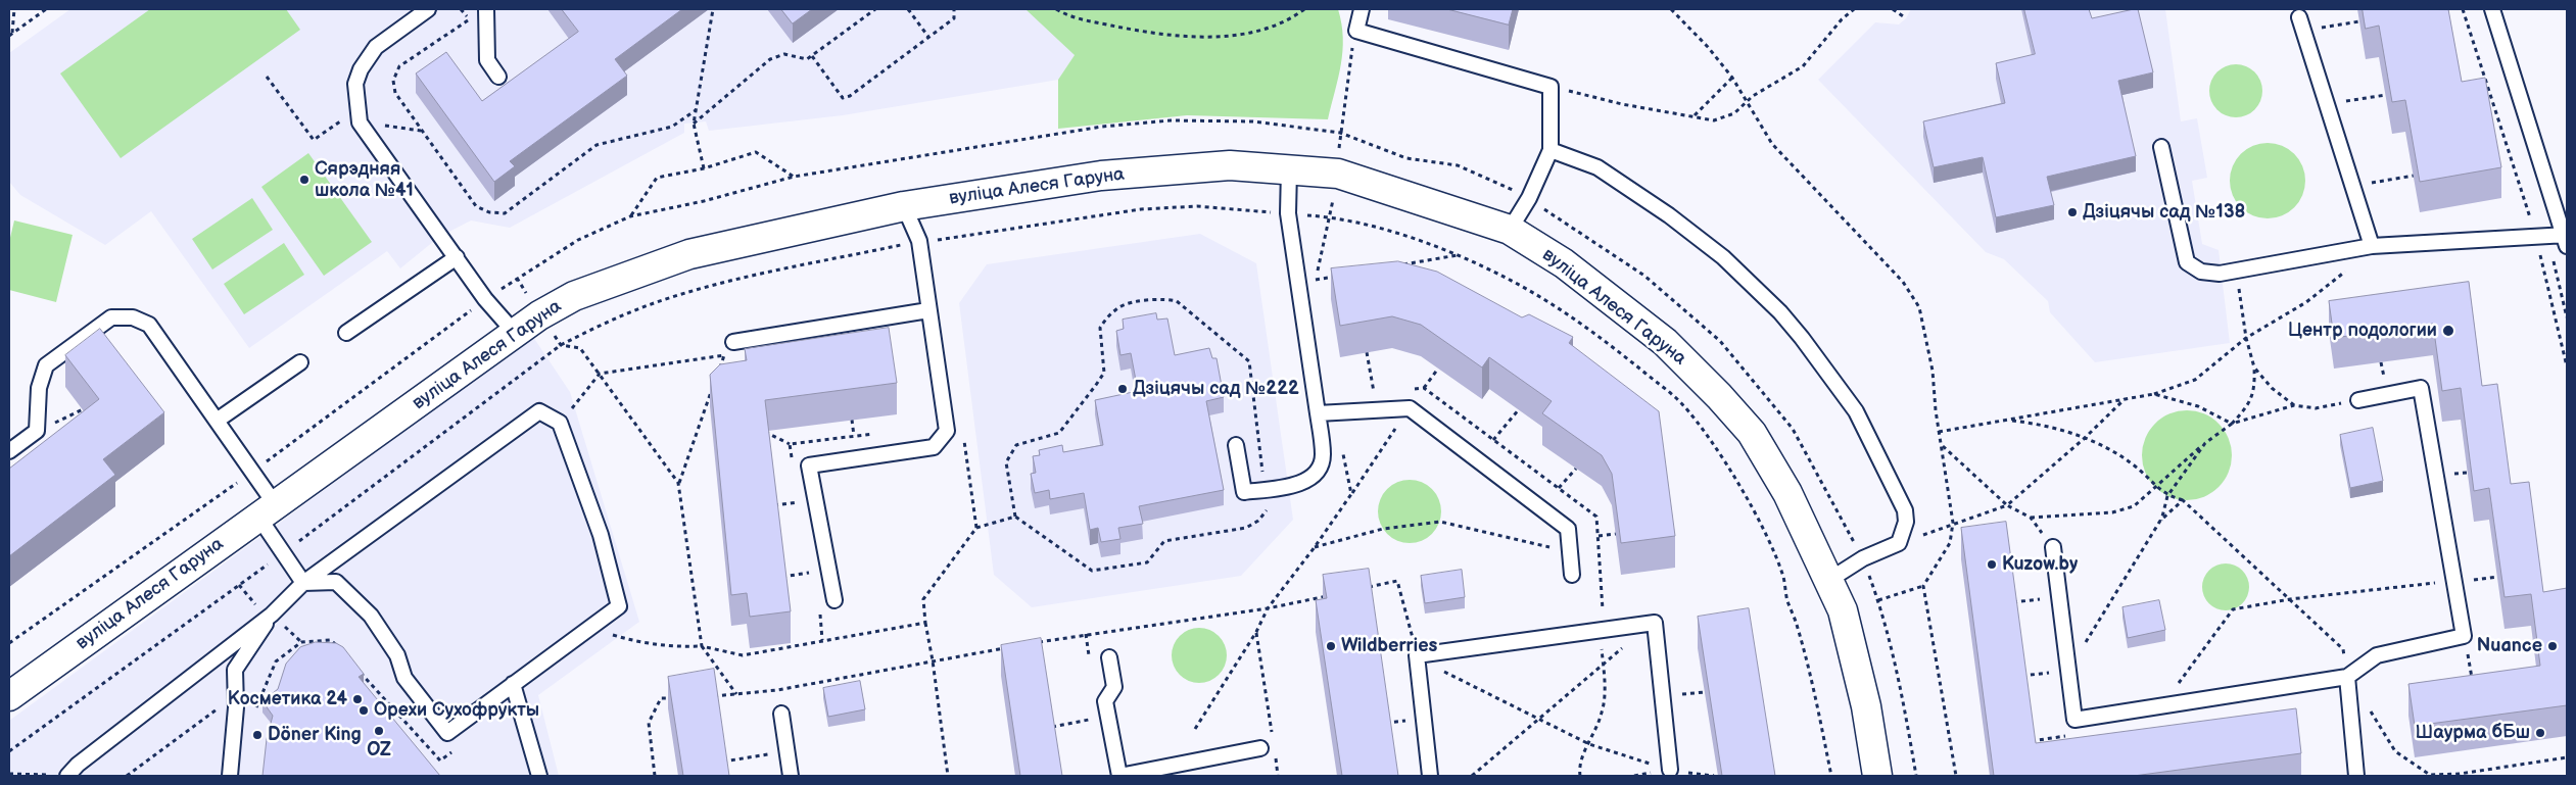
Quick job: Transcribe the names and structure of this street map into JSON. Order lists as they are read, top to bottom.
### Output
{
  "streets": {
    "street": ["вуліца Алеся Гаруна"]
  },
  "places": [
    "Сярэдняя школа №41",
    "Дзіцячы сад №138",
    "Центр подологии",
    "Дзіцячы сад №222",
    "Kuzow.by",
    "Wildberries",
    "Nuance",
    "Косметика 24",
    "Орехи Сухофрукты",
    "OZ",
    "Шаурма бБш",
    "Döner King"
  ]
}
